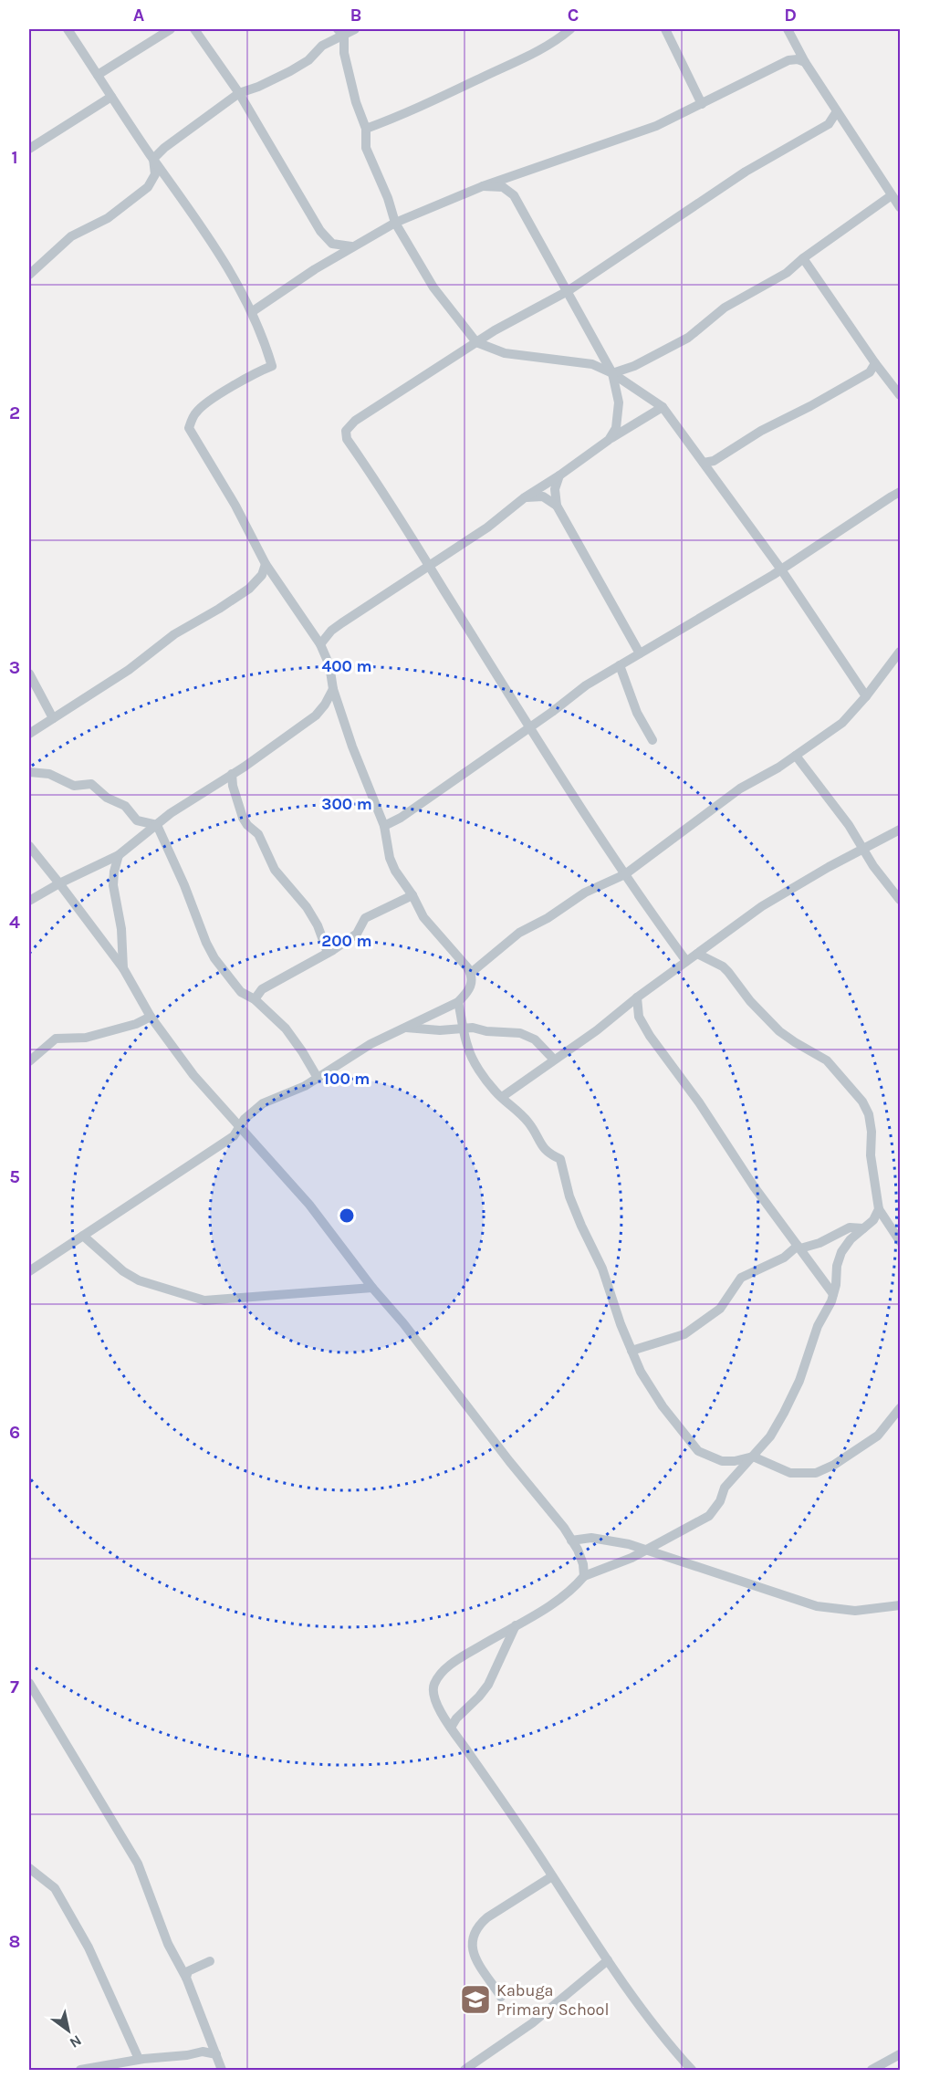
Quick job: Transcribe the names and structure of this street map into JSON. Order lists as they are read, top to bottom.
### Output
{
  "places": {
    "school or university": ["Kabuga Primary School"]
  },
  "north": "bottom right",
  "grid": {
    "columns": [
      "A",
      "B",
      "C",
      "D"
    ],
    "rows": [
      "1",
      "2",
      "3",
      "4",
      "5",
      "6",
      "7",
      "8"
    ]
  },
  "rings": [
    "400 m",
    "300 m",
    "200 m",
    "100 m"
  ]
}
